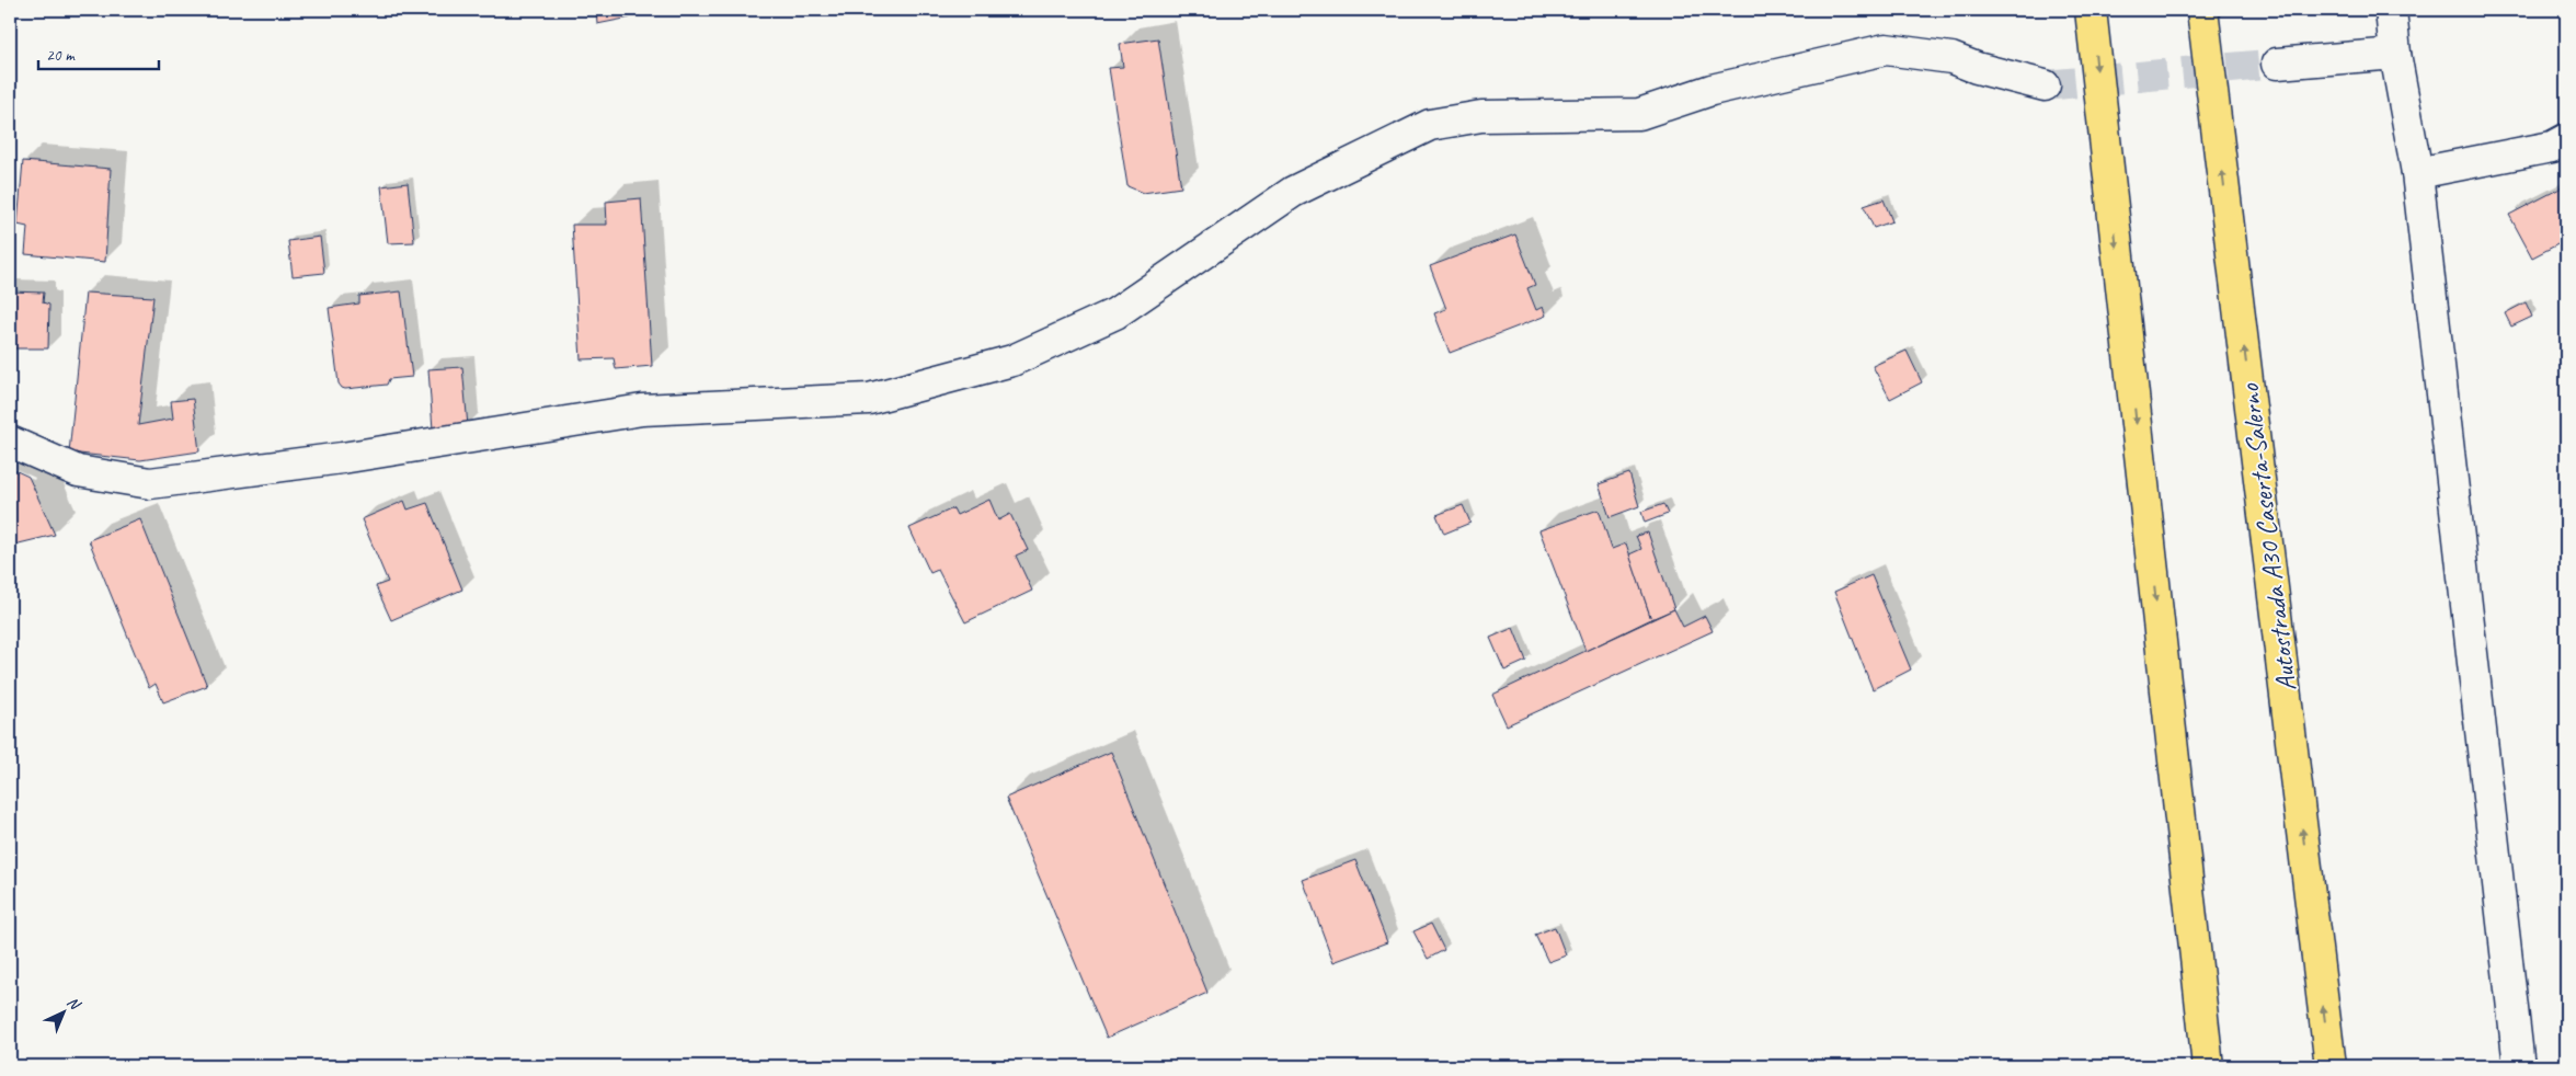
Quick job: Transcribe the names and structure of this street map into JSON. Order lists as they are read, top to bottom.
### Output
{
  "streets": {
    "highway": ["Autostrada A30 Caserta-Salerno"]
  },
  "scale_bar": "20 m",
  "north": "top right"
}
